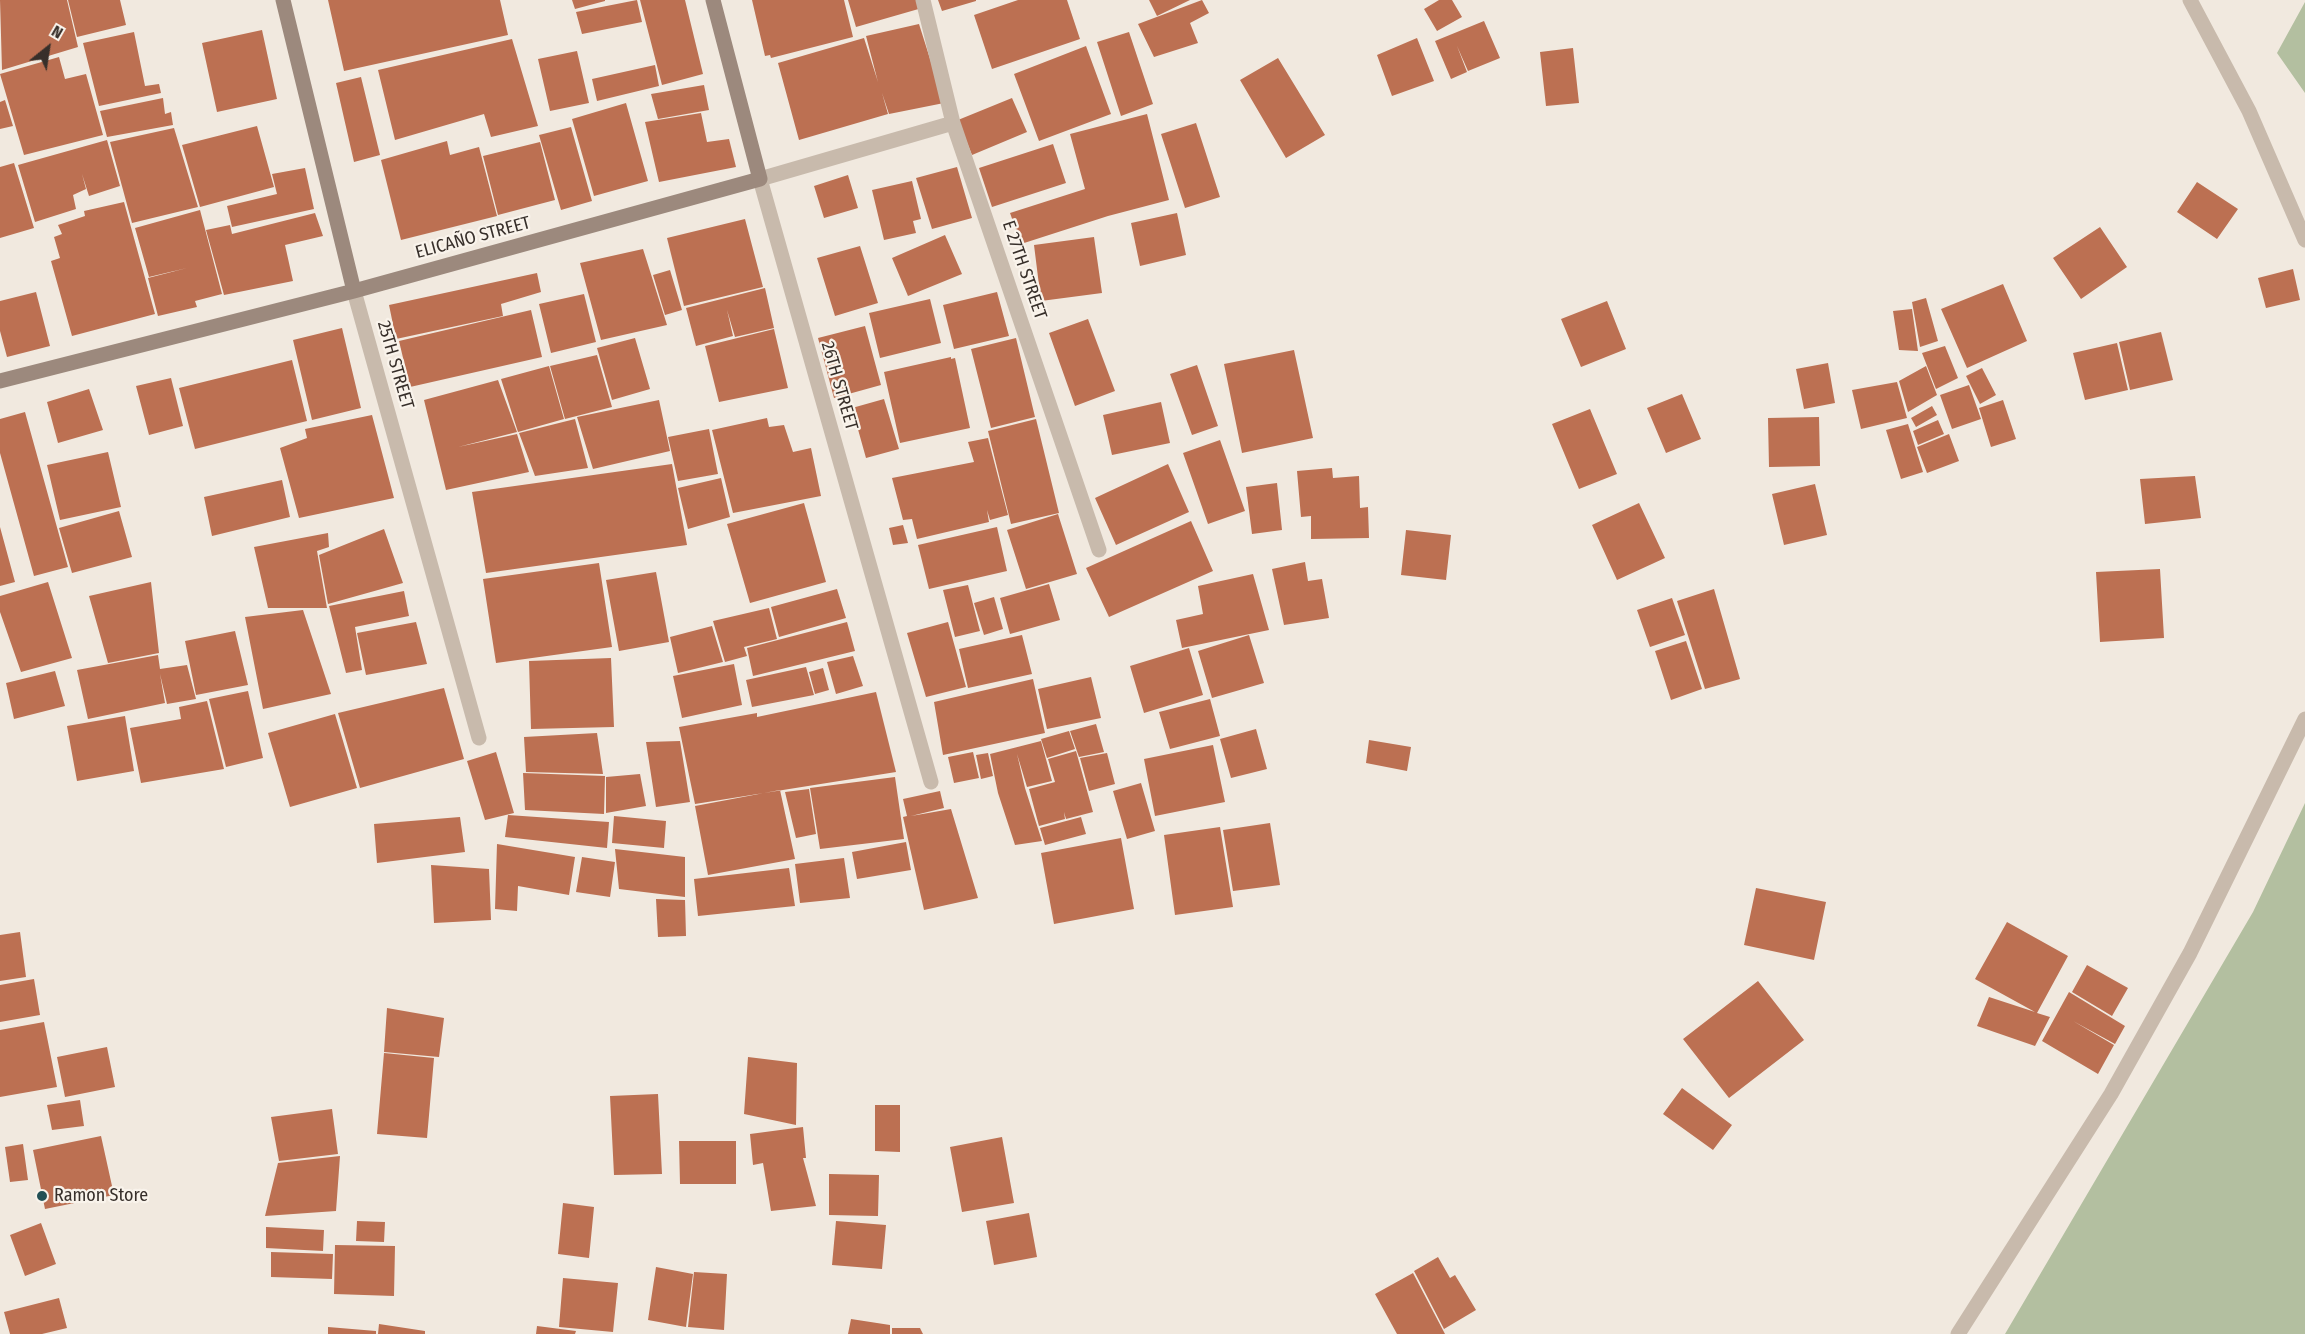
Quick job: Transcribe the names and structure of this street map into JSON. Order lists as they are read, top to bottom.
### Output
{
  "streets": {
    "street": [
      "ELICAÑO STREET",
      "E 27TH STREET",
      "25TH STREET",
      "26TH STREET"
    ]
  },
  "crossings": [
    ["ELICAÑO STREET", "E 27TH STREET"],
    ["ELICAÑO STREET", "25TH STREET"],
    ["ELICAÑO STREET", "26TH STREET"]
  ],
  "places": ["Ramon Store"],
  "north": "top right"
}
